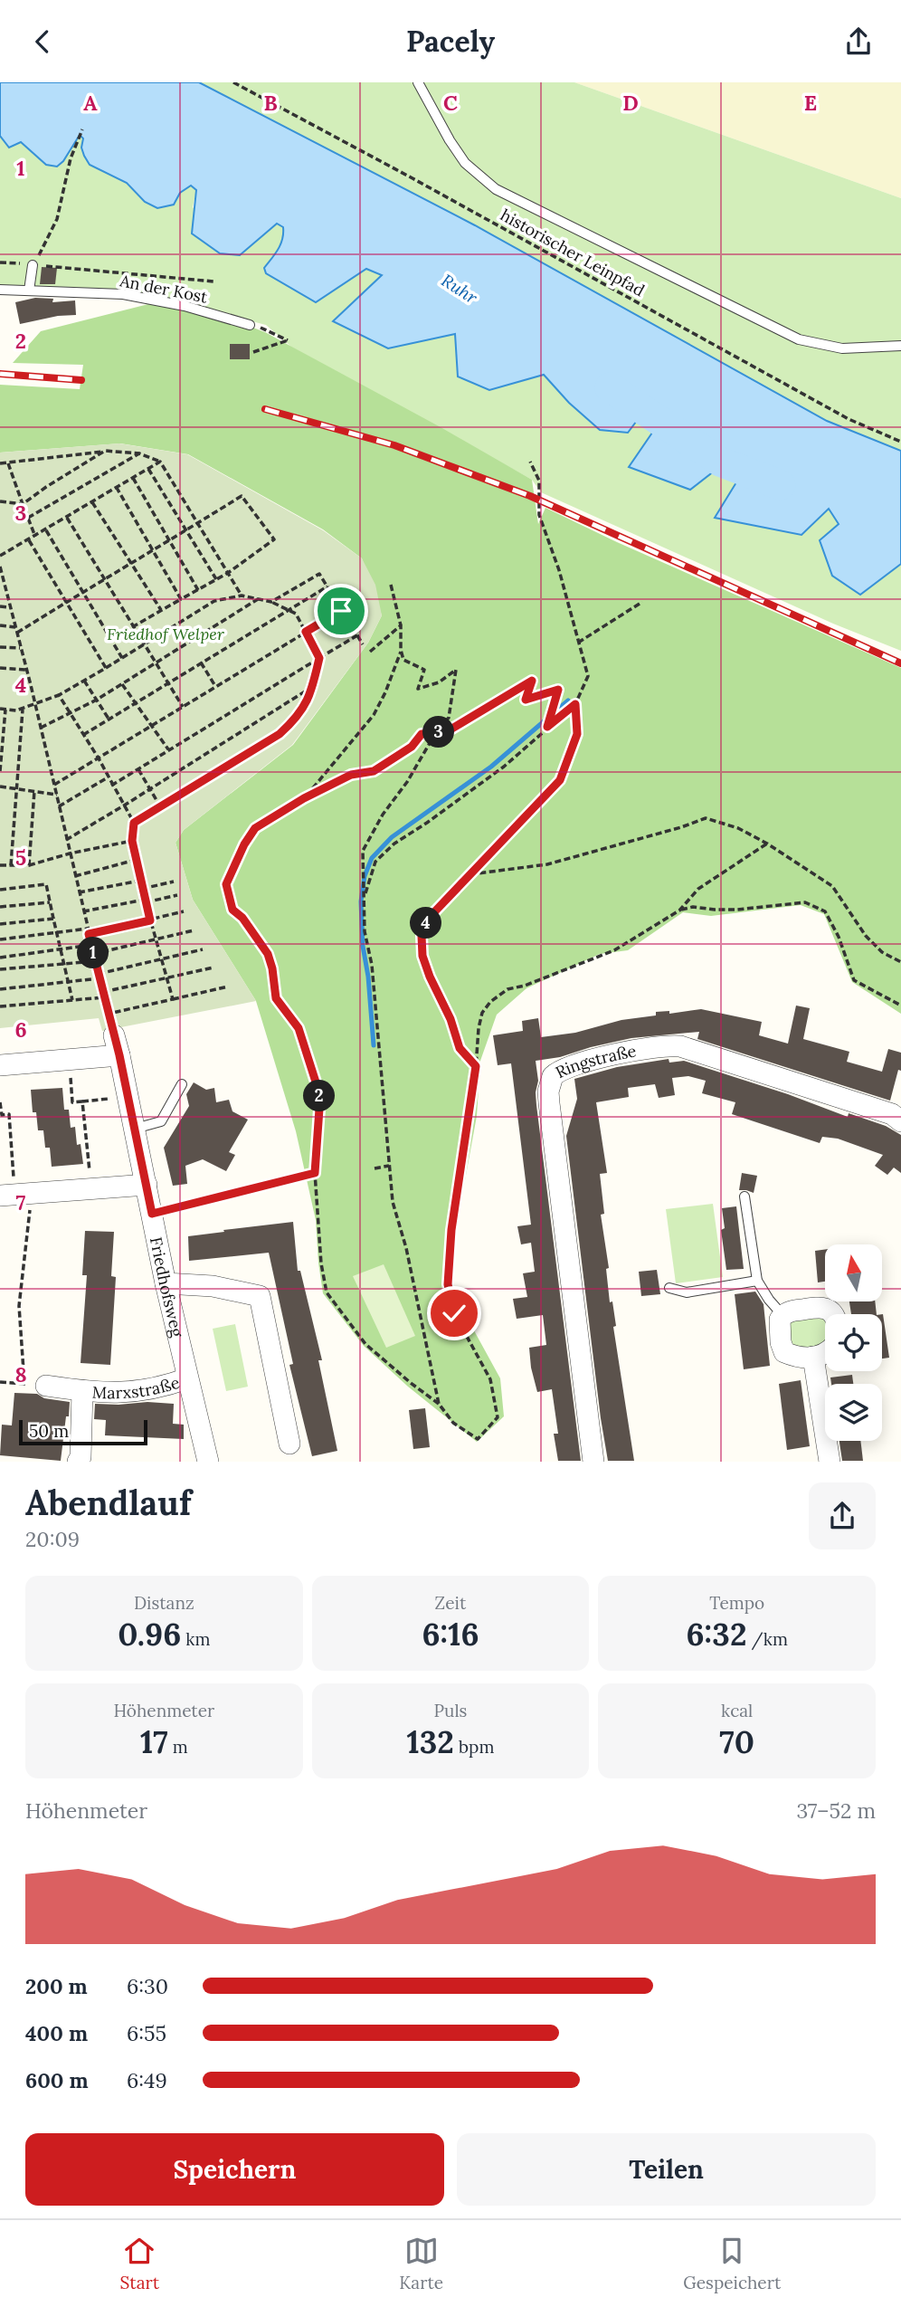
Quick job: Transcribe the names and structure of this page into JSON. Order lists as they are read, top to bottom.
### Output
{
  "streets": {
    "street": ["Ringstraße", "Friedhofsweg", "Marxstraße"],
    "lane": ["An der Kost"],
    "path": ["historischer Leinpfad"]
  },
  "crossings": [
    ["Friedhofsweg", "Marxstraße"]
  ],
  "water": ["Ruhr"],
  "parks": ["Friedhof Welper"],
  "scale_bar": "50 m",
  "north": "top",
  "page": {
    "header": "Pacely",
    "pins": [
      "3",
      "4",
      "1",
      "2"
    ],
    "scale": "50 m",
    "heading": ["Abendlauf", "20:09"],
    "stats": [
      ["Distanz", "0.96 km"],
      ["Zeit", "6:16"],
      ["Tempo", "6:32 /km"],
      ["Höhenmeter", "17 m"],
      ["Puls", "132 bpm"],
      ["kcal", "70"]
    ],
    "chart": ["Höhenmeter", "37–52 m"],
    "list": [
      {
        "name": "200 m",
        "note": "6:30"
      },
      {
        "name": "400 m",
        "note": "6:55"
      },
      {
        "name": "600 m",
        "note": "6:49"
      }
    ],
    "buttons": ["Speichern", "Teilen"],
    "tabs": ["Start", "Karte", "Gespeichert"]
  },
  "grid": {
    "columns": [
      "A",
      "B",
      "C",
      "D",
      "E"
    ],
    "rows": [
      "1",
      "2",
      "3",
      "4",
      "5",
      "6",
      "7",
      "8"
    ]
  }
}
